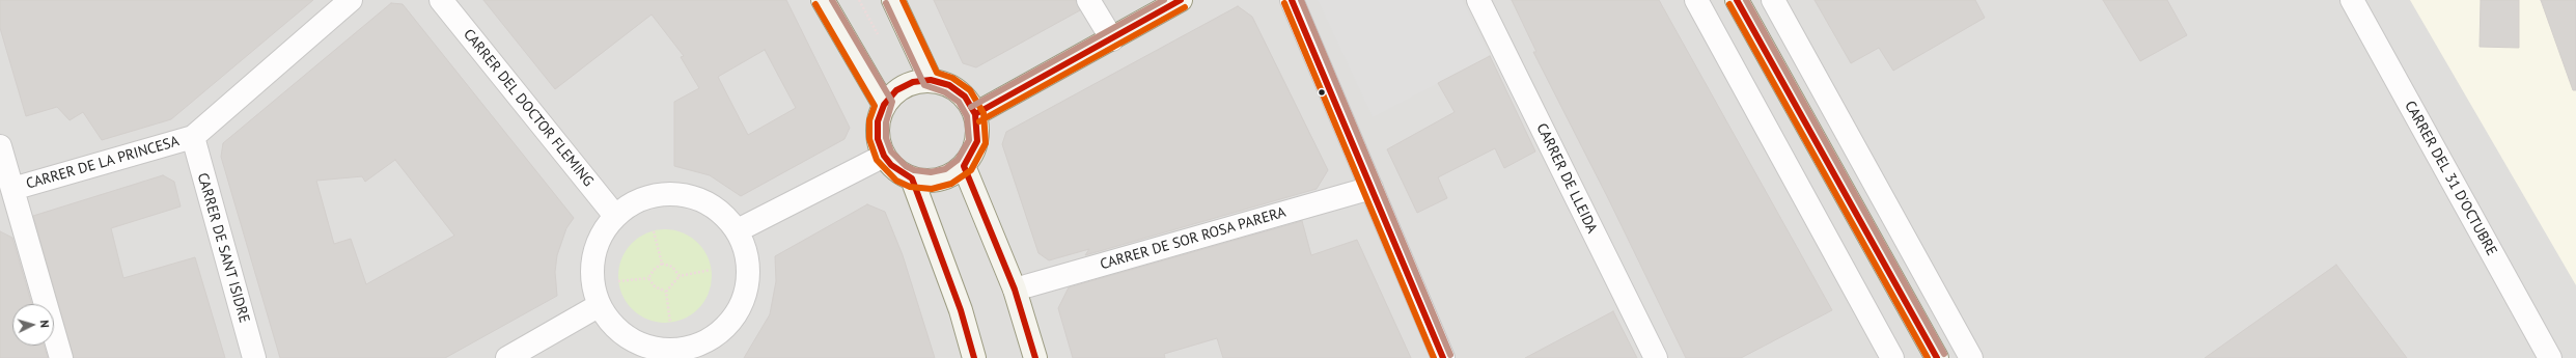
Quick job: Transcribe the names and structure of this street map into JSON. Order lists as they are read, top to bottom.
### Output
{
  "streets": {
    "street": [
      "CARRER DEL DOCTOR FLEMING",
      "CARRER DE LA PRINCESA",
      "CARRER DE LLEIDA",
      "CARRER DEL 31 D'OCTUBRE",
      "CARRER DE SOR ROSA PARERA",
      "CARRER DE SANT ISIDRE"
    ]
  },
  "crossings": [
    ["CARRER DE LA PRINCESA", "CARRER DE SANT ISIDRE"]
  ],
  "north": "right"
}
